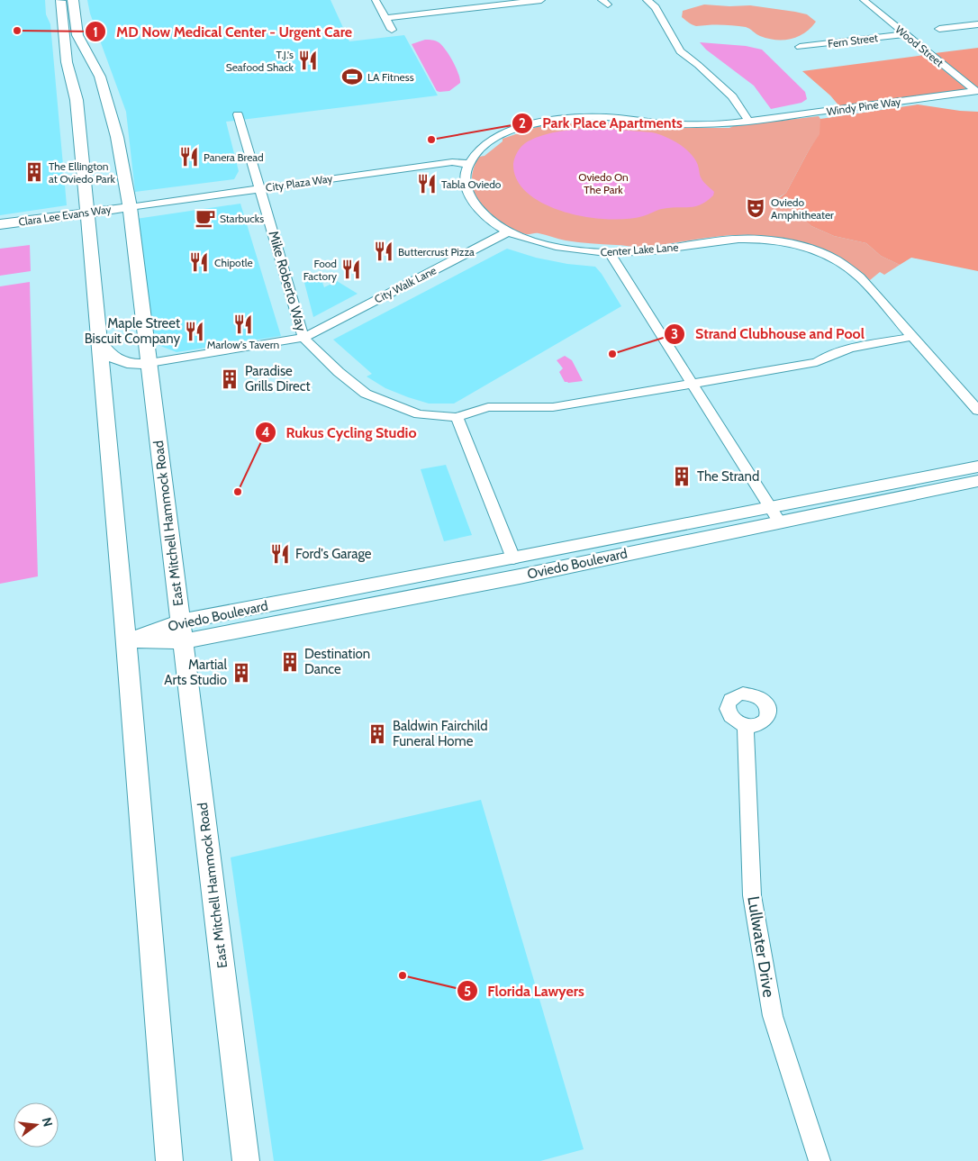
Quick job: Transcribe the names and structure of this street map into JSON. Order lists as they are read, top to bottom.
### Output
{
  "streets": {
    "street": [
      "Fern Street",
      "Wood Street",
      "Windy Pine Way",
      "City Plaza Way",
      "Clara Lee Evans Way",
      "Center Lake Lane",
      "Mike Roberto Way",
      "City Walk Lane",
      "East Mitchell Hammock Road",
      "Oviedo Boulevard",
      "Lullwater Drive"
    ]
  },
  "crossings": [
    ["Fern Street", "Wood Street"],
    ["Wood Street", "Windy Pine Way"],
    ["City Plaza Way", "Clara Lee Evans Way"],
    ["City Plaza Way", "Center Lake Lane"],
    ["City Plaza Way", "Mike Roberto Way"],
    ["City Plaza Way", "East Mitchell Hammock Road"],
    ["Clara Lee Evans Way", "East Mitchell Hammock Road"],
    ["Center Lake Lane", "City Walk Lane"],
    ["Mike Roberto Way", "City Walk Lane"],
    ["City Walk Lane", "East Mitchell Hammock Road"],
    ["East Mitchell Hammock Road", "Oviedo Boulevard"]
  ],
  "parks": ["Oviedo On The Park"],
  "places": {
    "other": [
      "MD Now Medical Center - Urgent Care",
      "Park Place Apartments",
      "Strand Clubhouse and Pool",
      "Rukus Cycling Studio",
      "Florida Lawyers"
    ],
    "restaurant": [
      "T.J.'s Seafood Shack",
      "Panera Bread",
      "Tabla Oviedo",
      "Buttercrust Pizza",
      "Chipotle",
      "Food Factory",
      "Marlow's Tavern",
      "Maple Street Biscuit Company",
      "Ford's Garage"
    ],
    "sports": ["LA Fitness"],
    "building": [
      "The Ellington at Oviedo Park",
      "Paradise Grills Direct",
      "The Strand",
      "Destination Dance",
      "Martial Arts Studio",
      "Baldwin Fairchild Funeral Home"
    ],
    "theatre": ["Oviedo Amphitheater"],
    "cafe": ["Starbucks"]
  },
  "north": "right"
}
